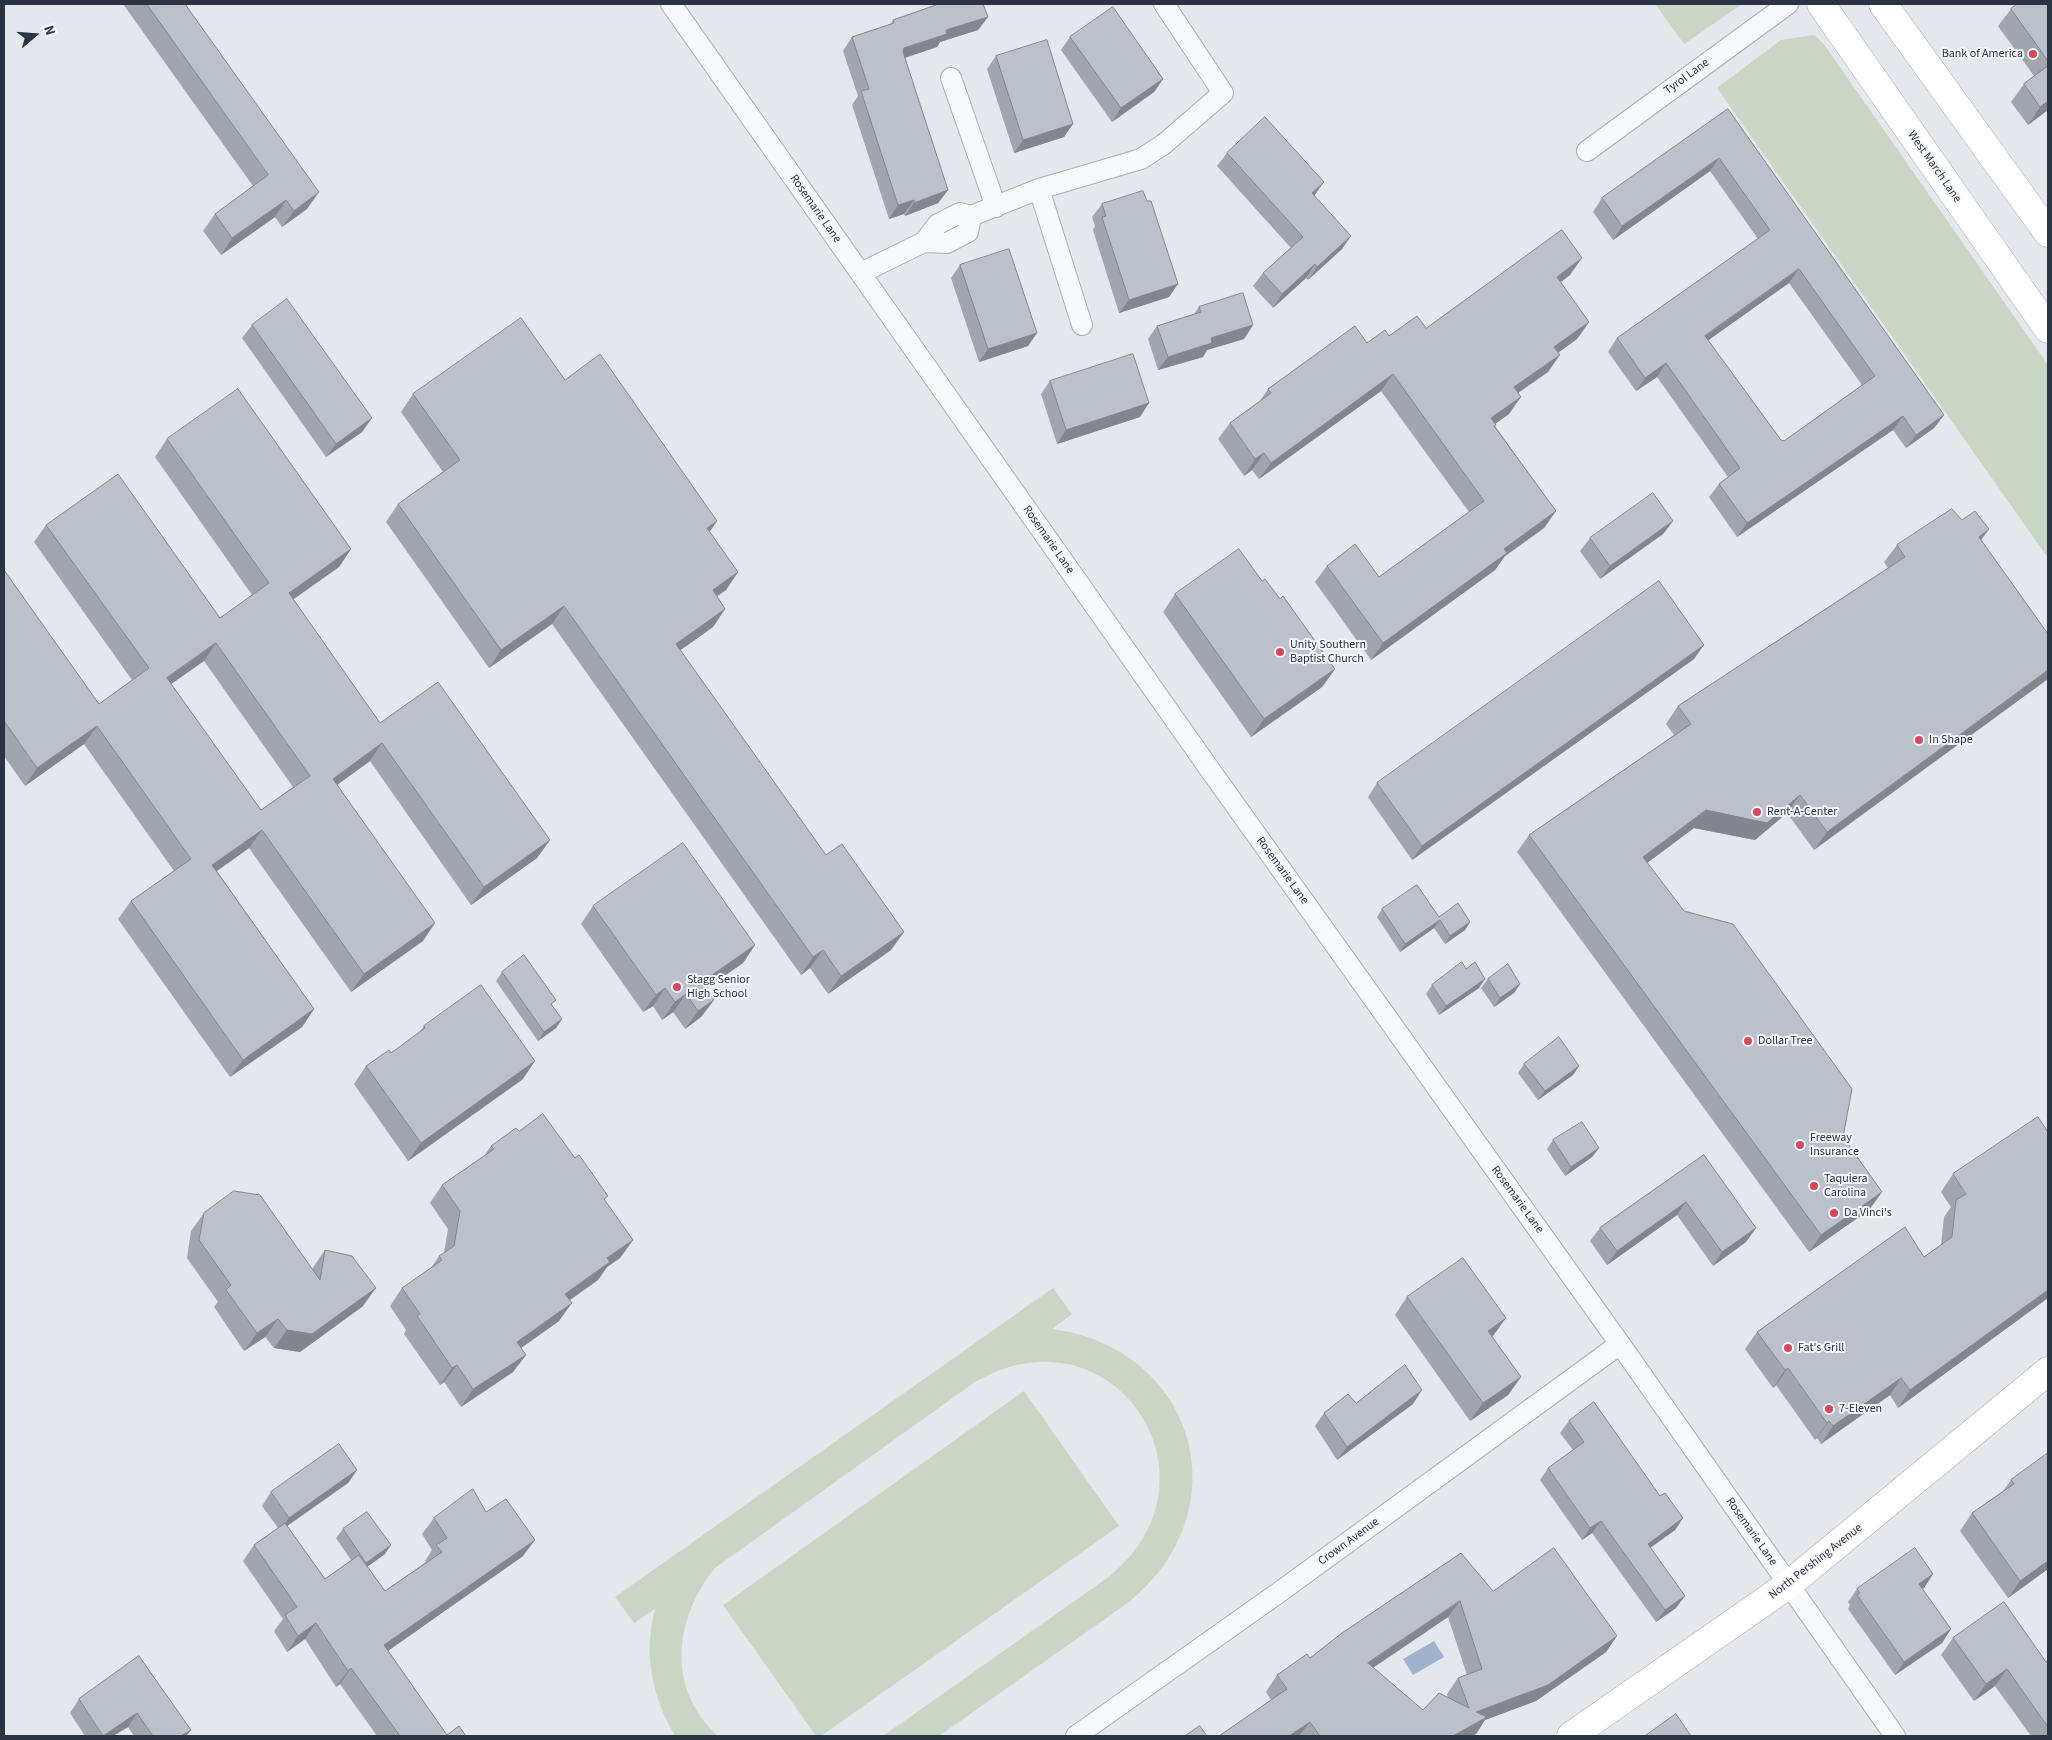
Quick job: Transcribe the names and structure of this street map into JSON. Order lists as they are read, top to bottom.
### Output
{
  "streets": {
    "main road": ["West March Lane", "North Pershing Avenue"],
    "street": ["Tyrol Lane", "Rosemarie Lane", "Crown Avenue"]
  },
  "crossings": [
    ["Rosemarie Lane", "Crown Avenue"],
    ["Rosemarie Lane", "North Pershing Avenue"]
  ],
  "places": [
    "Bank of America",
    "Unity Southern Baptist Church",
    "In Shape",
    "Rent-A-Center",
    "Stagg Senior High School",
    "Dollar Tree",
    "Freeway Insurance",
    "Taquiera Carolina",
    "Da Vinci's",
    "Fat's Grill",
    "7-Eleven"
  ],
  "north": "right"
}
